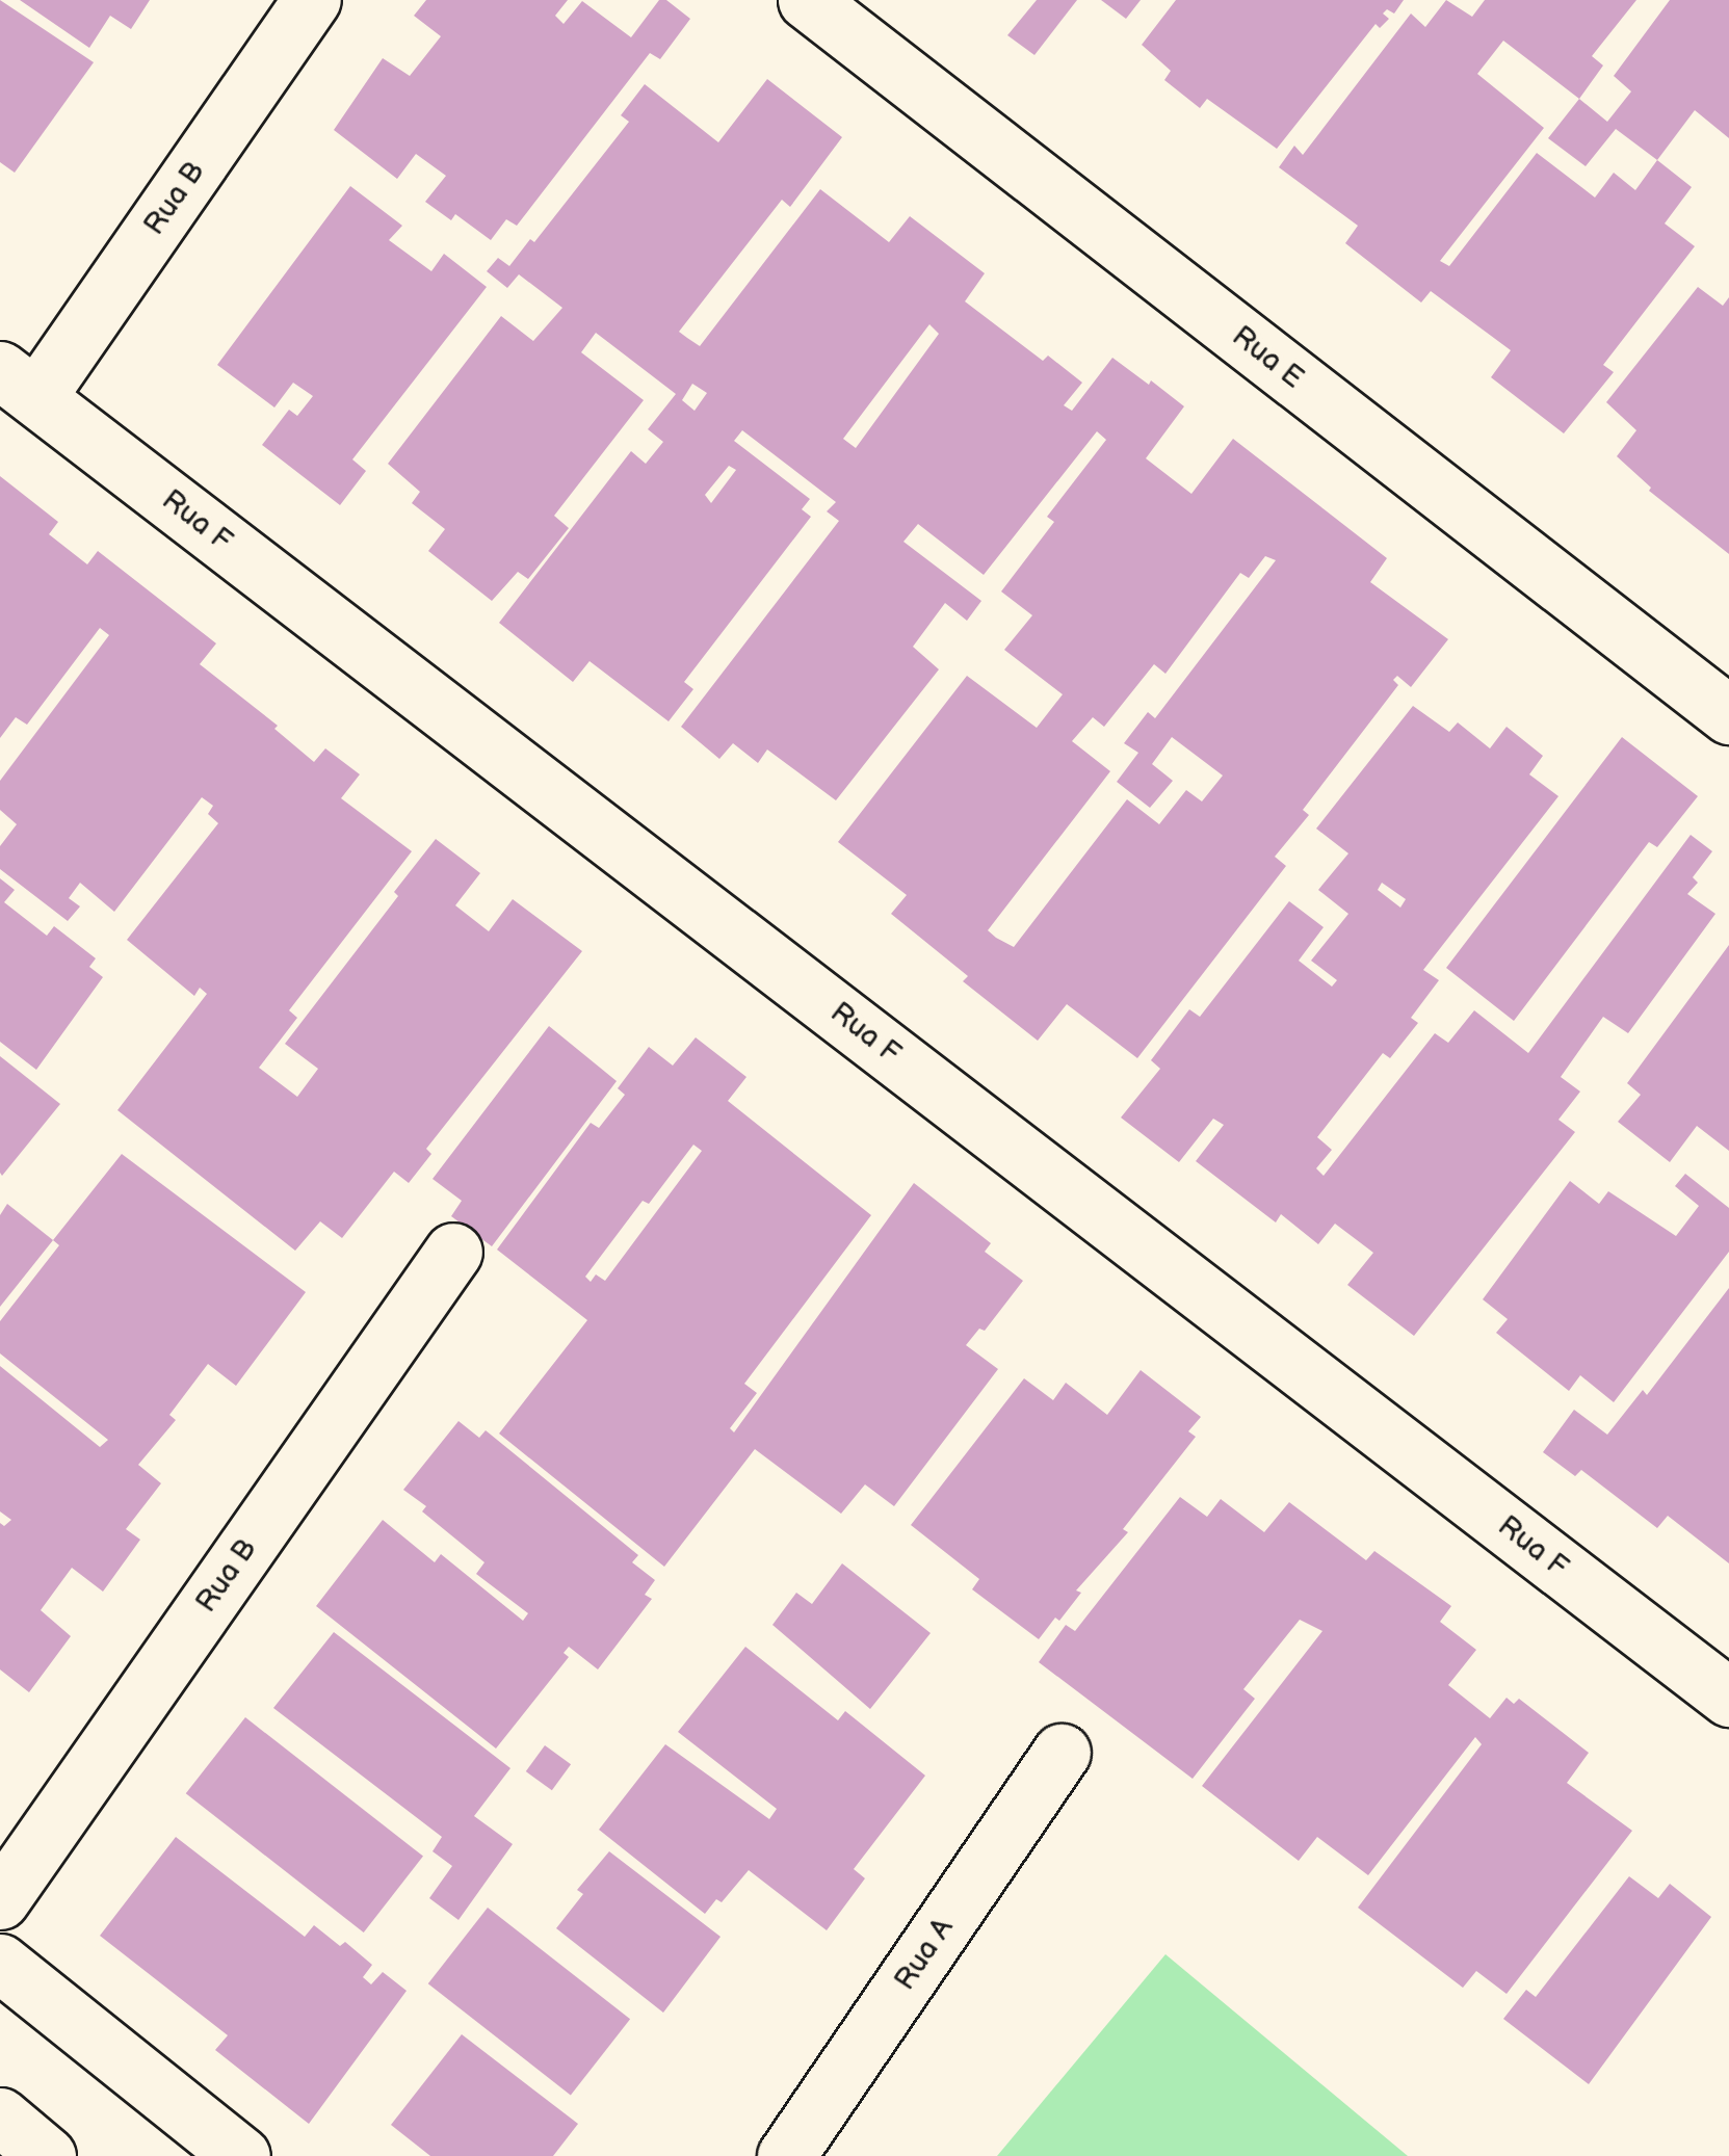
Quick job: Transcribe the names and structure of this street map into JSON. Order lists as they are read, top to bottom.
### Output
{
  "streets": {
    "street": [
      "Rua B",
      "Rua E",
      "Rua F",
      "Rua A"
    ]
  },
  "crossings": [
    ["Rua B", "Rua F"]
  ]
}
